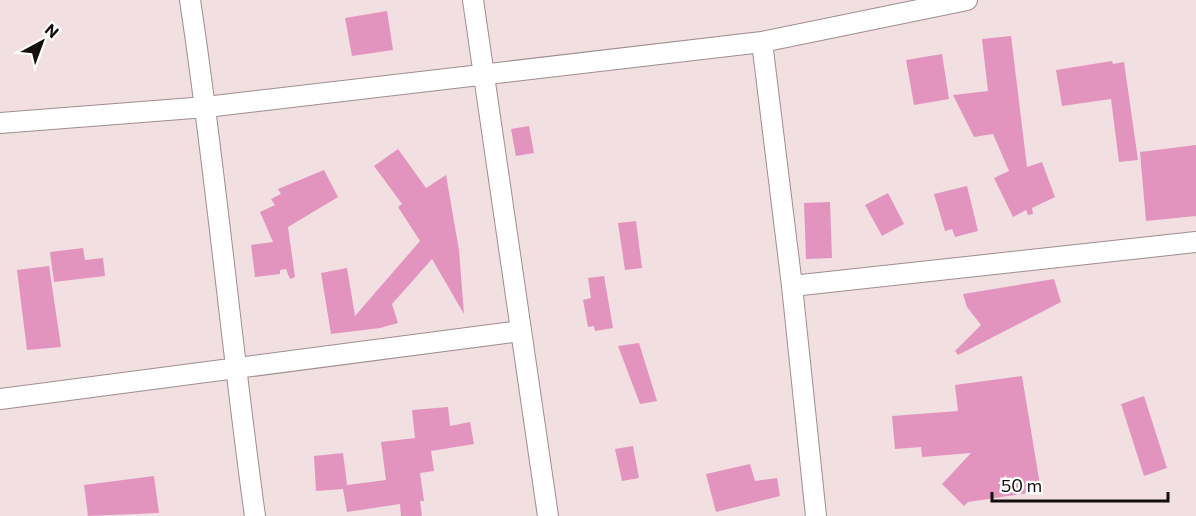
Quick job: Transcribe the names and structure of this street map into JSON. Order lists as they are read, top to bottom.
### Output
{
  "scale_bar": "50 m",
  "north": "top right"
}
